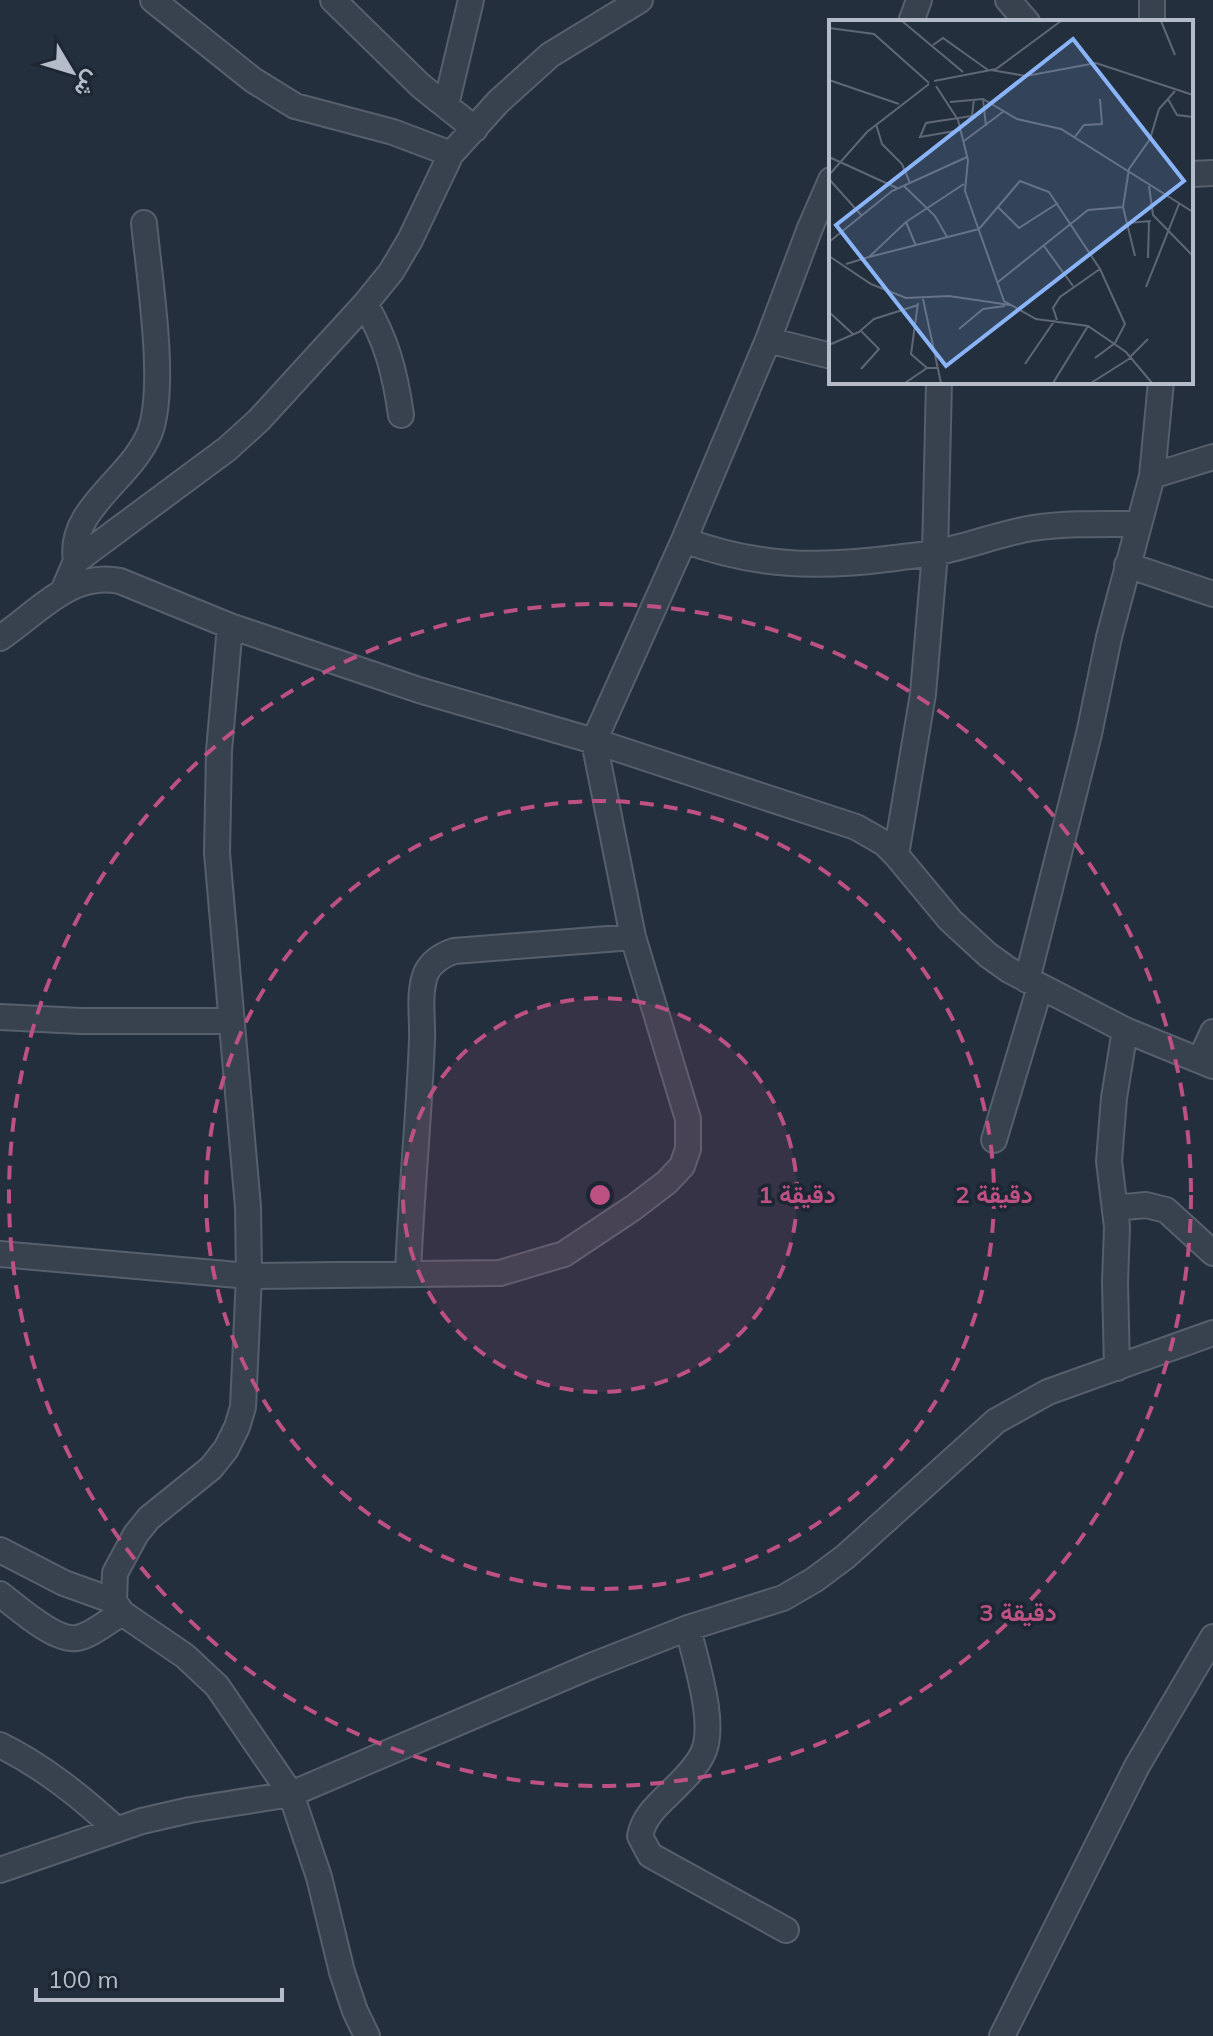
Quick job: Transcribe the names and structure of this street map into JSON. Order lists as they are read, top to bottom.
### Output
{
  "scale_bar": "100 m",
  "north": "bottom right",
  "rings": ["1 دقيقة", "2 دقيقة", "3 دقيقة"]
}
